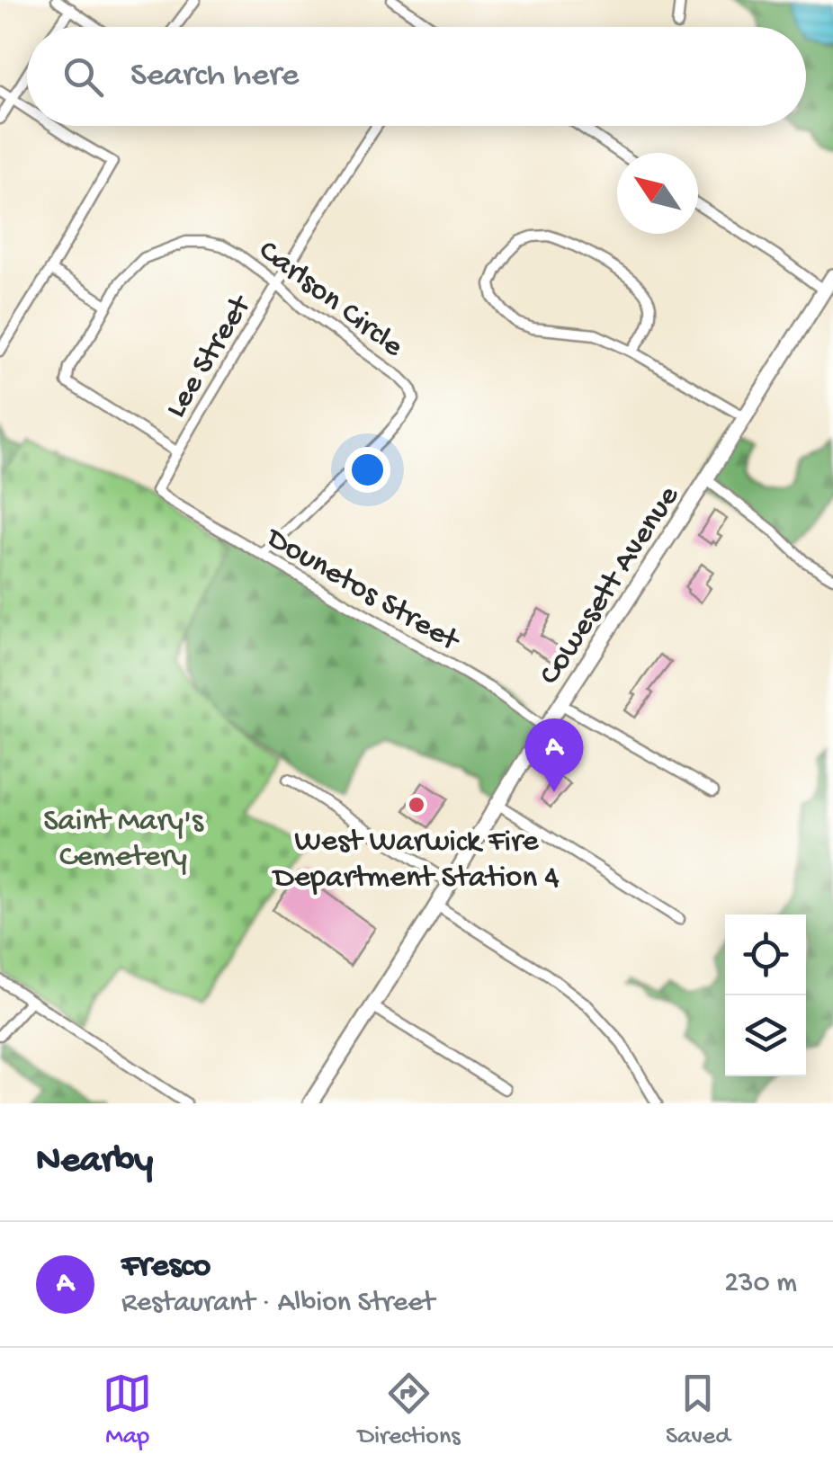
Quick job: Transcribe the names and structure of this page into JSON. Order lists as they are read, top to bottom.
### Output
{
  "streets": {
    "main road": ["Cowesett Avenue"],
    "street": ["Carlson Circle", "Lee Street", "Dounetos Street"]
  },
  "crossings": [
    ["Carlson Circle", "Lee Street"],
    ["Carlson Circle", "Dounetos Street"],
    ["Lee Street", "Dounetos Street"],
    ["Cowesett Avenue", "Dounetos Street"]
  ],
  "parks": ["Saint Mary's Cemetery"],
  "places": ["West Warwick Fire Department Station 4"],
  "north": "top left",
  "page": {
    "search": "Search here",
    "pins": "A",
    "heading": "Nearby",
    "list": [
      {
        "mark": "A",
        "name": "Fresco",
        "note": "Restaurant · Albion Street",
        "value": "230 m"
      }
    ],
    "nav": ["Map", "Directions", "Saved"]
  }
}
